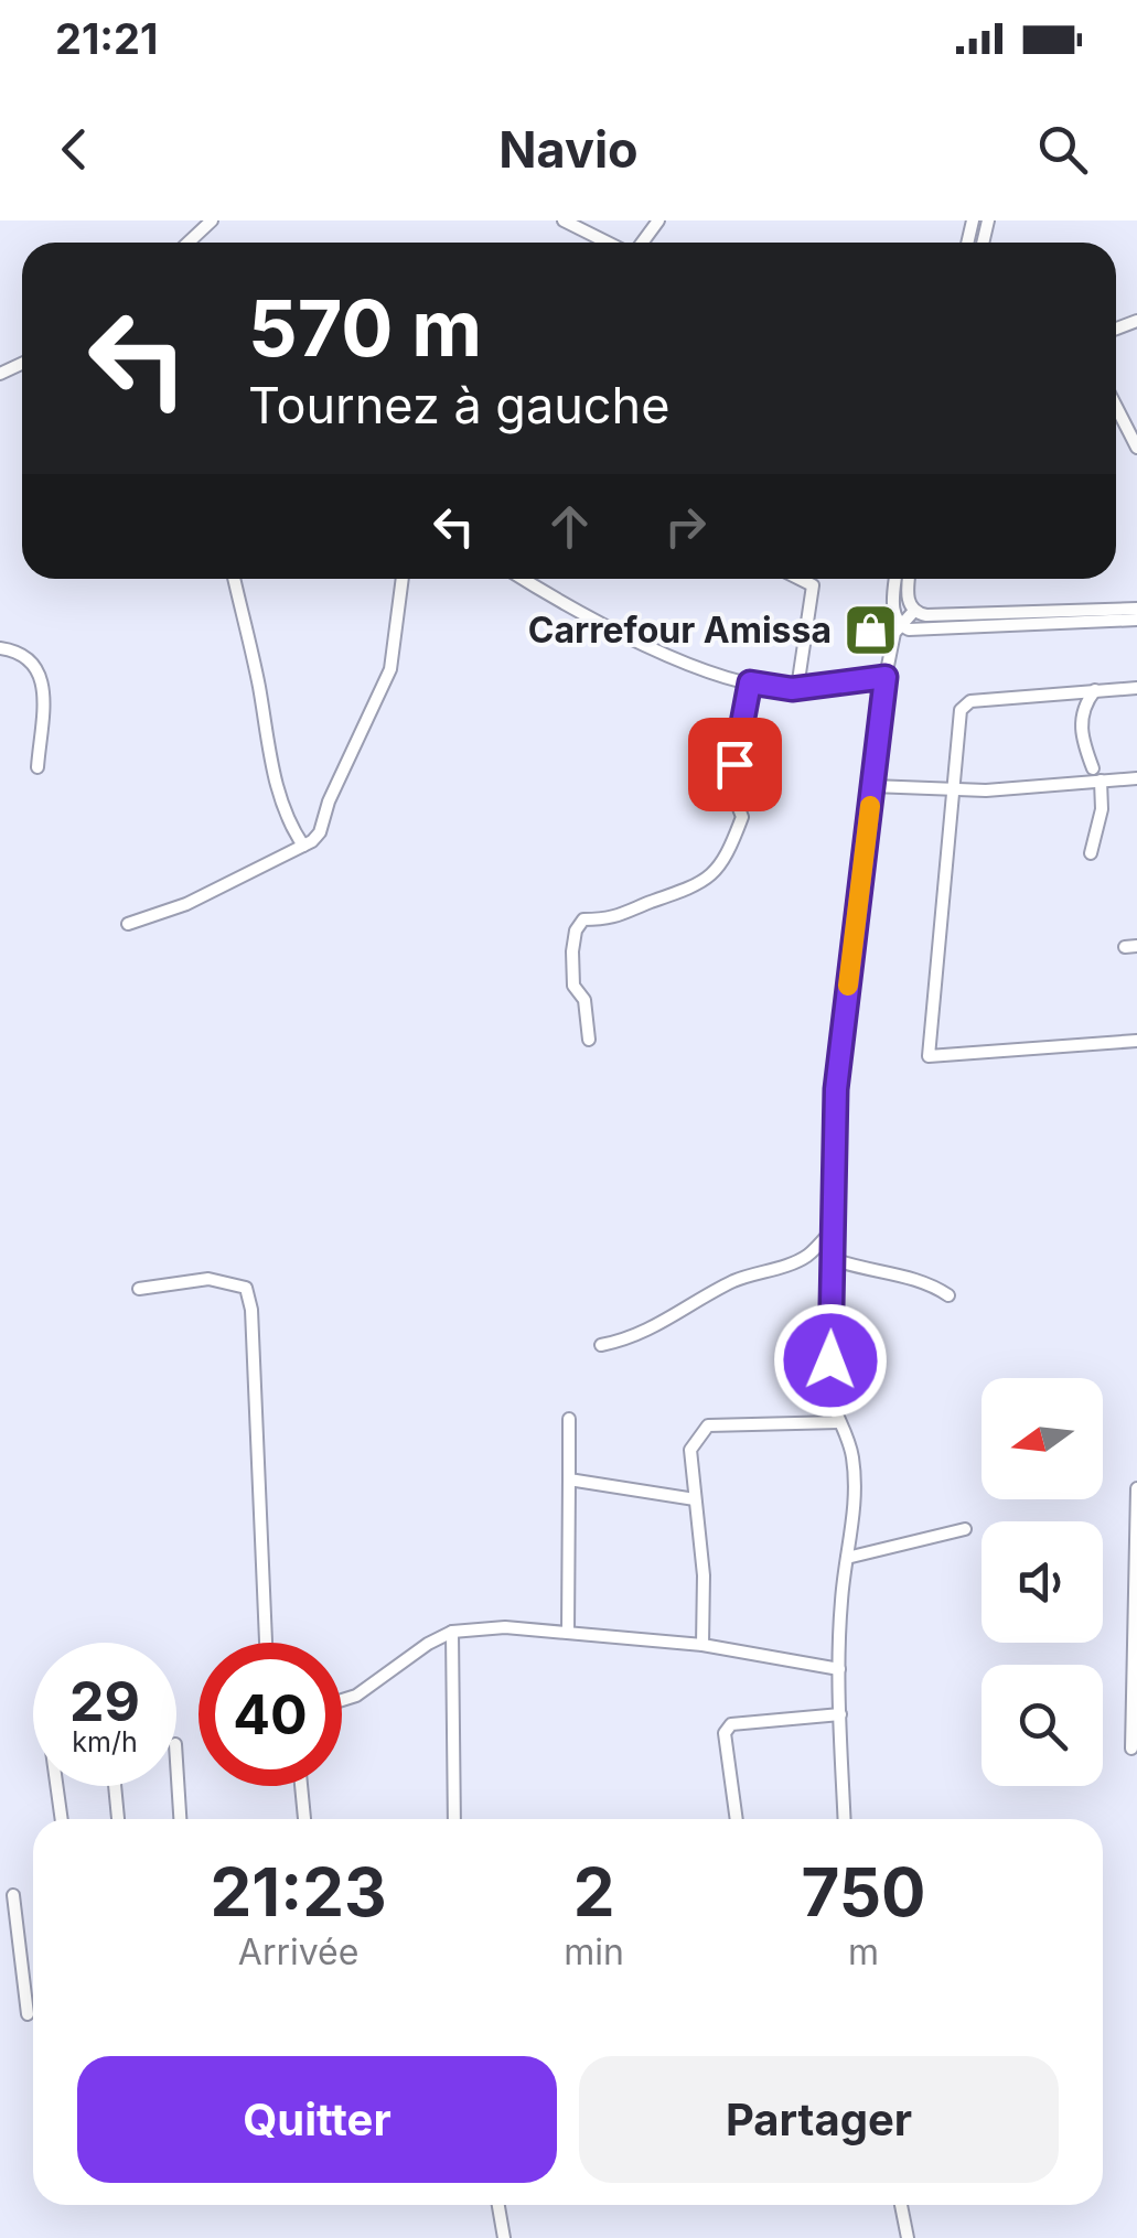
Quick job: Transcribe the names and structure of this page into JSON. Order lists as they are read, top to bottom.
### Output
{
  "places": {
    "shop": ["Carrefour Amissa"]
  },
  "north": "left",
  "page": {
    "status": "21:21",
    "header": "Navio",
    "turn": ["570 m", "Tournez à gauche"],
    "speed": "29 km/h",
    "limit": "40",
    "eta": [
      "21:23",
      "Arrivée",
      "2",
      "min",
      "750",
      "m"
    ],
    "buttons": ["Quitter", "Partager"]
  }
}
